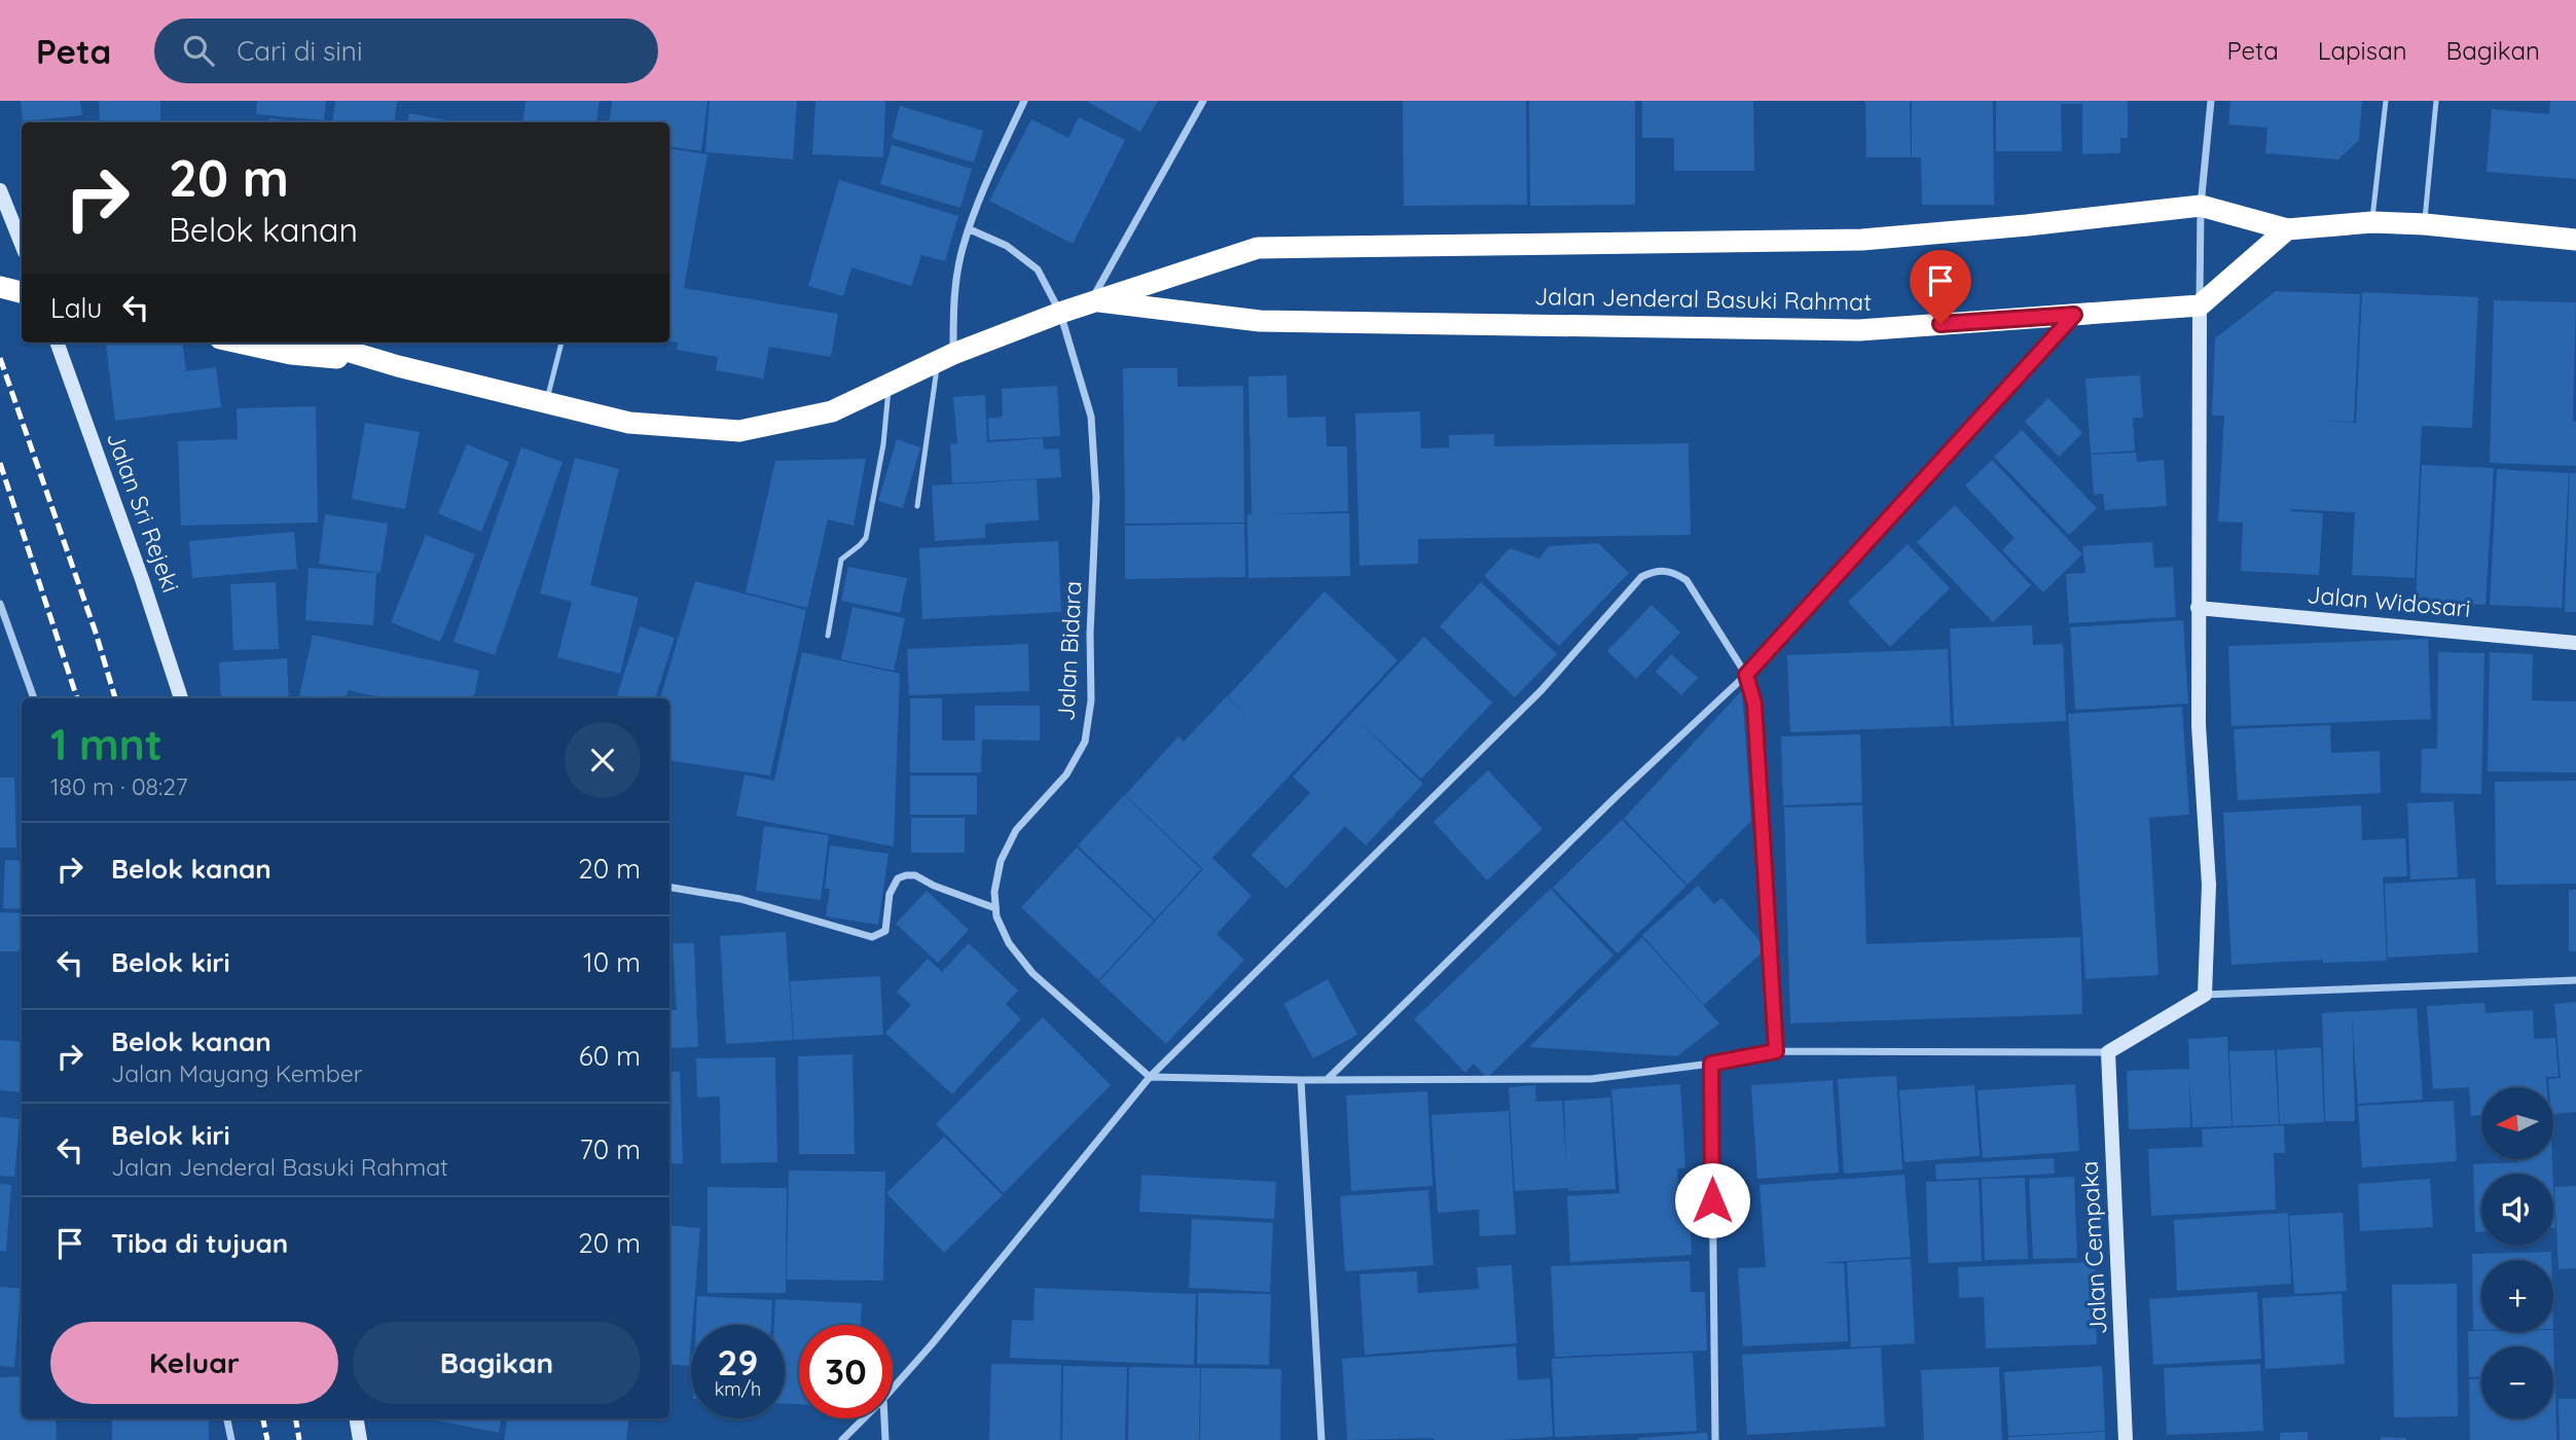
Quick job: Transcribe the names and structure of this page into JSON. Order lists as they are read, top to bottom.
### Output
{
  "streets": {
    "highway": ["Jalan Jenderal Basuki Rahmat"],
    "main road": ["Jalan Sri Rejeki", "Jalan Widosari", "Jalan Cempaka"],
    "street": ["Jalan Bidara"]
  },
  "crossings": [
    ["Jalan Jenderal Basuki Rahmat", "Jalan Bidara"]
  ],
  "north": "left",
  "page": {
    "header": "Peta",
    "search": "Cari di sini",
    "nav": ["Peta", "Lapisan", "Bagikan"],
    "turn": ["20 m", "Belok kanan"],
    "then": "Lalu",
    "heading": ["1 mnt", "180 m · 08:27"],
    "list": [
      {
        "name": "Belok kanan",
        "value": "20 m"
      },
      {
        "name": "Belok kiri",
        "value": "10 m"
      },
      {
        "name": "Belok kanan",
        "note": "Jalan Mayang Kember",
        "value": "60 m"
      },
      {
        "name": "Belok kiri",
        "note": "Jalan Jenderal Basuki Rahmat",
        "value": "70 m"
      },
      {
        "name": "Tiba di tujuan",
        "value": "20 m"
      }
    ],
    "map_buttons": ["+", "−"],
    "buttons": ["Keluar", "Bagikan"],
    "speed": "29 km/h",
    "limit": "30"
  }
}
